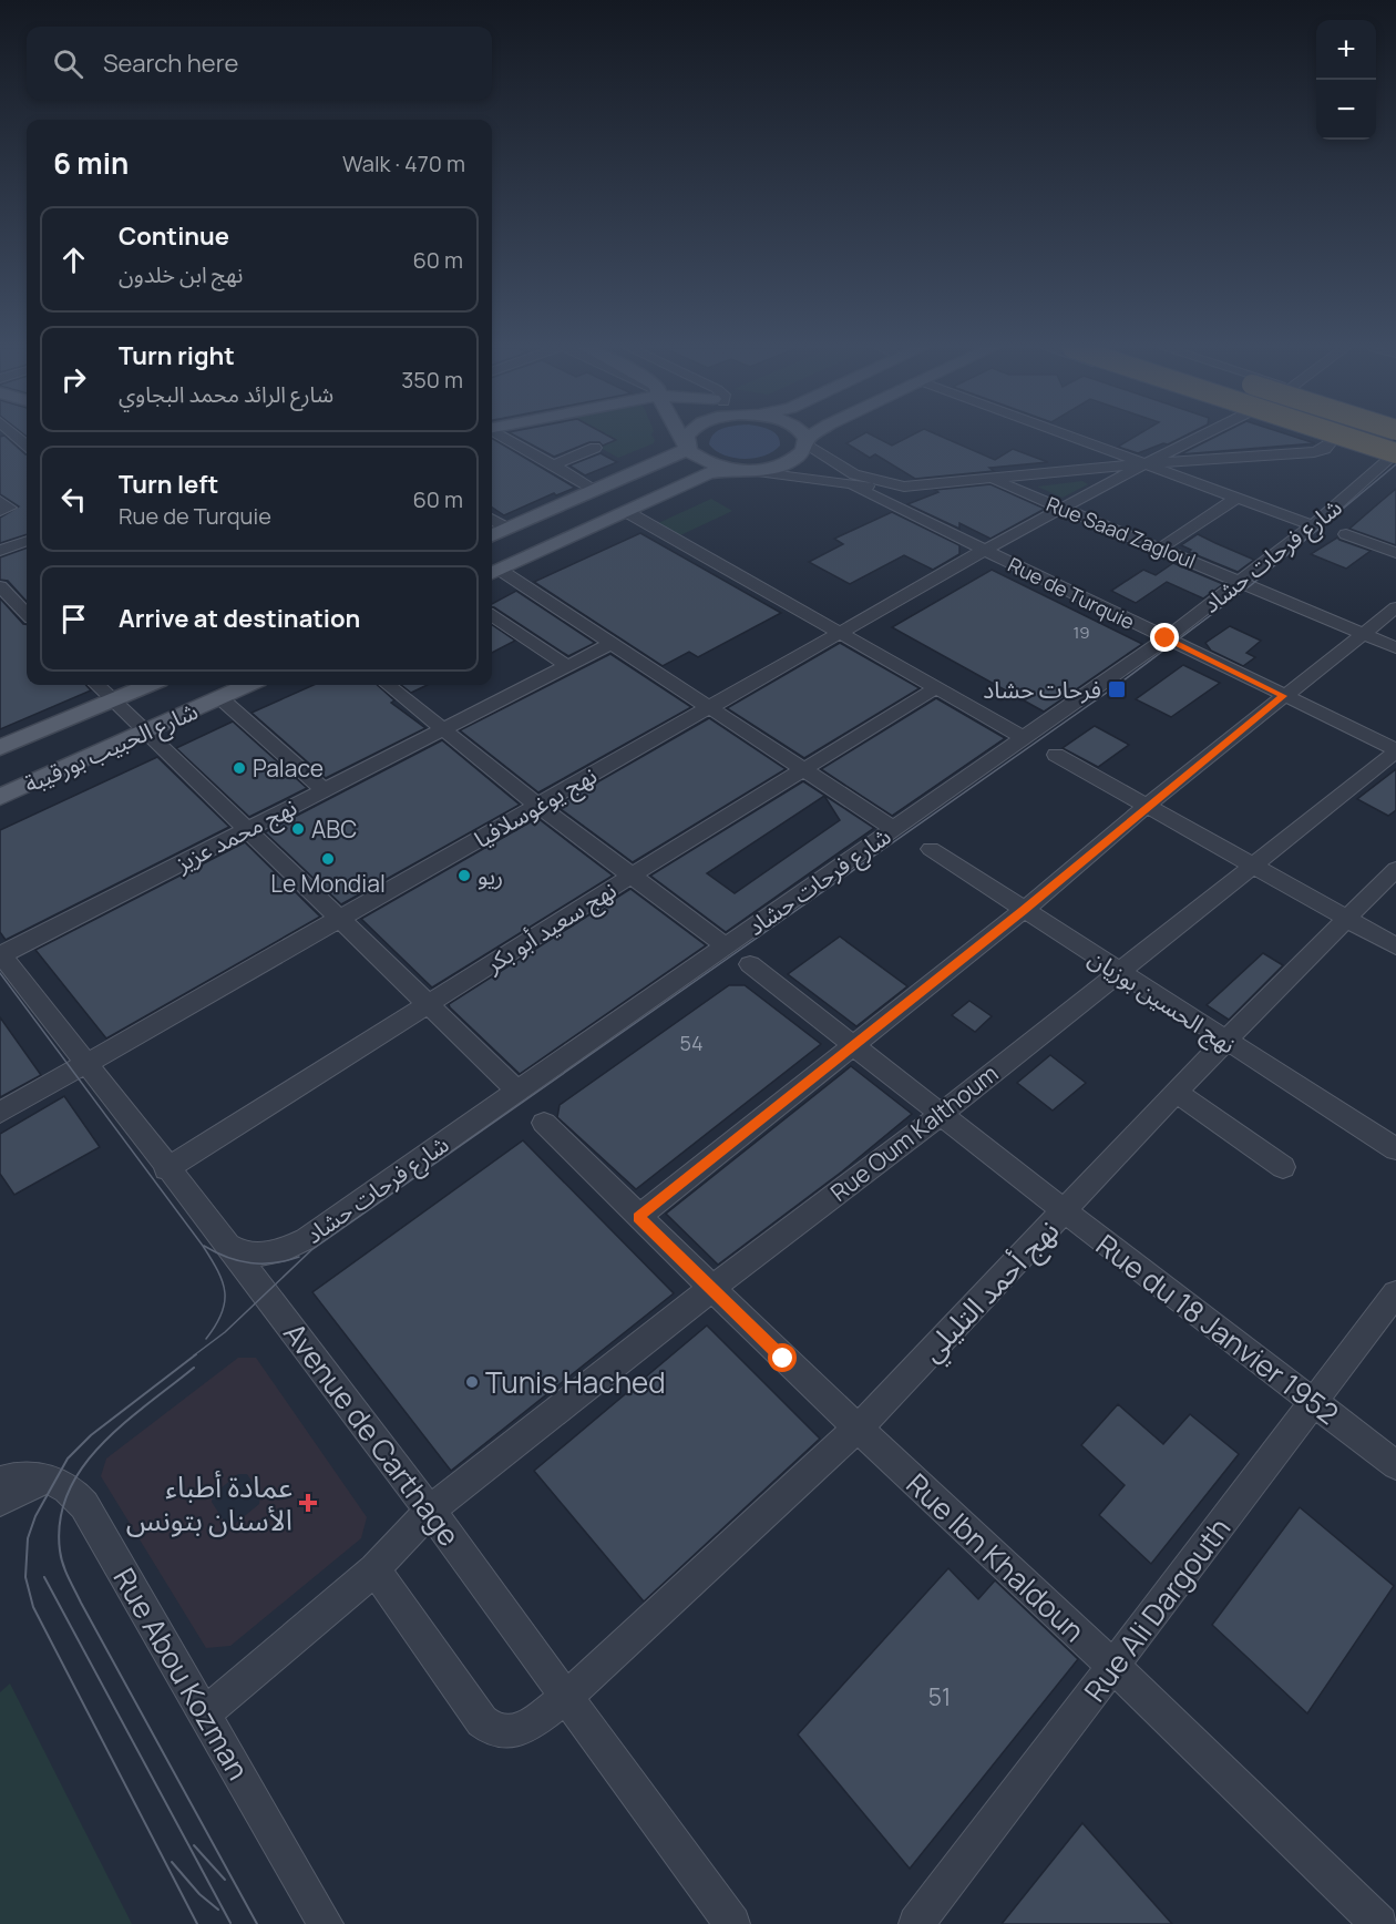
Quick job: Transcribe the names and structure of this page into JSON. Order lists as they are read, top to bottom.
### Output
{
  "streets": {
    "main road": ["شارع الحبيب بورقيبة"],
    "street": [
      "Rue Saad Zagloul",
      "شارع فرحات حشاد",
      "Rue de Turquie",
      "نهج يوغوسلافيا",
      "نهج محمد عزيز",
      "نهج سعيد أبو بكر",
      "نهج الحسين بوزيان",
      "Rue Oum Kalthoum",
      "نهج أحمد التليلي",
      "Rue du 18 Janvier 1952",
      "Avenue de Carthage",
      "Rue Ibn Khaldoun",
      "Rue Ali Dargouth",
      "Rue Abou Kozman"
    ]
  },
  "crossings": [
    ["Rue Saad Zagloul", "شارع فرحات حشاد"],
    ["Rue Saad Zagloul", "نهج يوغوسلافيا"],
    ["شارع فرحات حشاد", "Rue de Turquie"],
    ["شارع فرحات حشاد", "Avenue de Carthage"],
    ["Rue de Turquie", "نهج يوغوسلافيا"],
    ["Rue de Turquie", "Rue Oum Kalthoum"],
    ["نهج يوغوسلافيا", "Avenue de Carthage"],
    ["نهج محمد عزيز", "Avenue de Carthage"],
    ["نهج سعيد أبو بكر", "Avenue de Carthage"],
    ["نهج الحسين بوزيان", "Rue Oum Kalthoum"],
    ["نهج الحسين بوزيان", "نهج أحمد التليلي"],
    ["Rue Oum Kalthoum", "نهج أحمد التليلي"],
    ["Rue Oum Kalthoum", "Rue du 18 Janvier 1952"],
    ["Rue Oum Kalthoum", "Avenue de Carthage"],
    ["Rue Oum Kalthoum", "Rue Ibn Khaldoun"],
    ["Rue Oum Kalthoum", "Rue Abou Kozman"],
    ["نهج أحمد التليلي", "Rue du 18 Janvier 1952"],
    ["نهج أحمد التليلي", "Avenue de Carthage"],
    ["نهج أحمد التليلي", "Rue Ibn Khaldoun"],
    ["Rue du 18 Janvier 1952", "Rue Ali Dargouth"],
    ["Rue Ibn Khaldoun", "Rue Ali Dargouth"]
  ],
  "places": {
    "transit": ["فرحات حشاد"],
    "other": [
      "Palace",
      "ABC",
      "Le Mondial",
      "ريو",
      "Tunis Hached"
    ],
    "health": ["عمادة أطباء الأسنان بتونس"]
  },
  "house_numbers": ["19", "54", "51"],
  "page": {
    "map_buttons": ["+", "−"],
    "search": "Search here",
    "heading": ["6 min", "Walk · 470 m"],
    "list": [
      ["Continue", "نهج ابن خلدون", "60 m"],
      ["Turn right", "شارع الرائد محمد البجاوي", "350 m"],
      ["Turn left", "Rue de Turquie", "60 m"],
      "Arrive at destination"
    ]
  }
}
